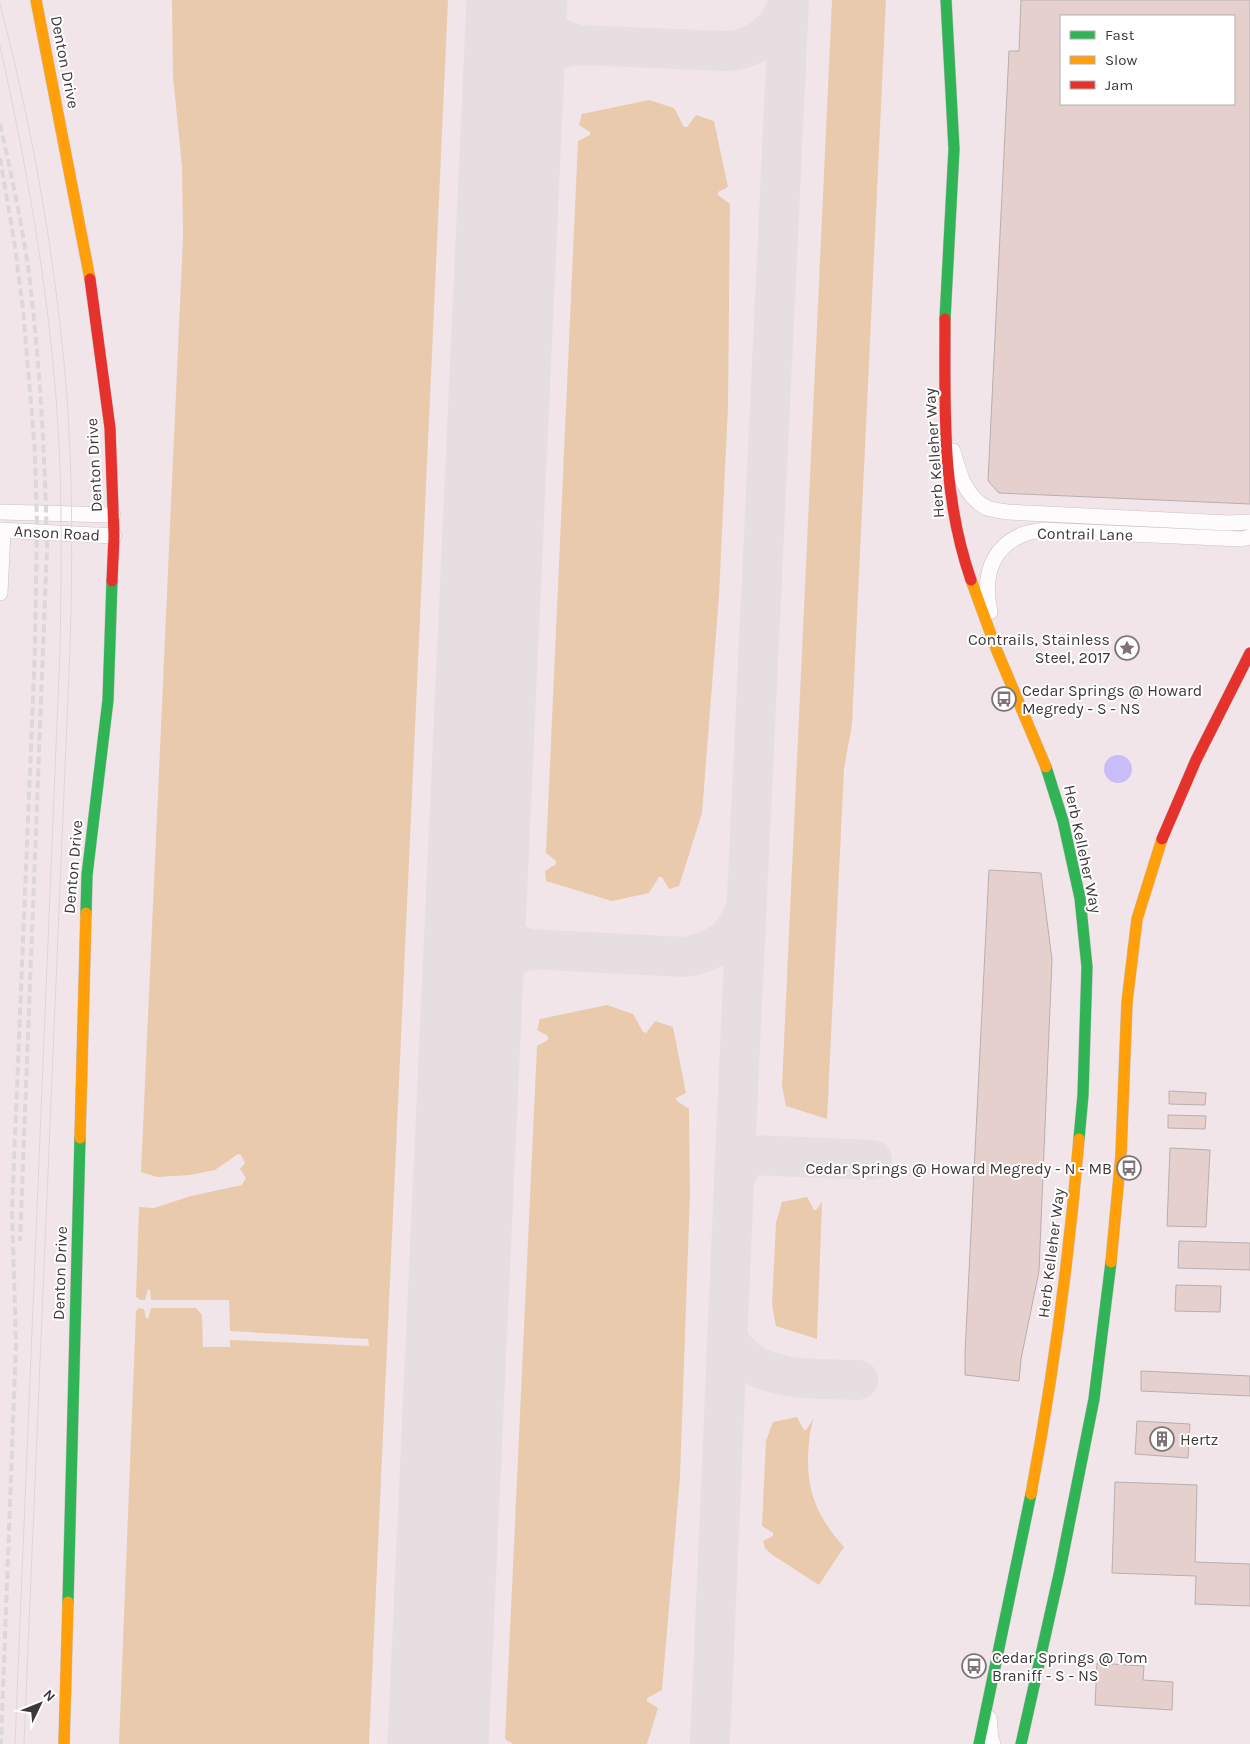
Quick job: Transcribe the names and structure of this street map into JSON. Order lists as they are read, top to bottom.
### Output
{
  "streets": {
    "main road": ["Denton Drive", "Herb Kelleher Way"],
    "street": ["Anson Road", "Contrail Lane"]
  },
  "crossings": [
    ["Denton Drive", "Anson Road"],
    ["Herb Kelleher Way", "Contrail Lane"]
  ],
  "places": {
    "place": ["Contrails, Stainless Steel, 2017"],
    "bus stop": ["Cedar Springs @ Howard Megredy - S - NS", "Cedar Springs @ Howard Megredy - N - MB", "Cedar Springs @ Tom Braniff - S - NS"],
    "building": ["Hertz"]
  },
  "legend": ["Fast", "Slow", "Jam"],
  "north": "top right"
}
